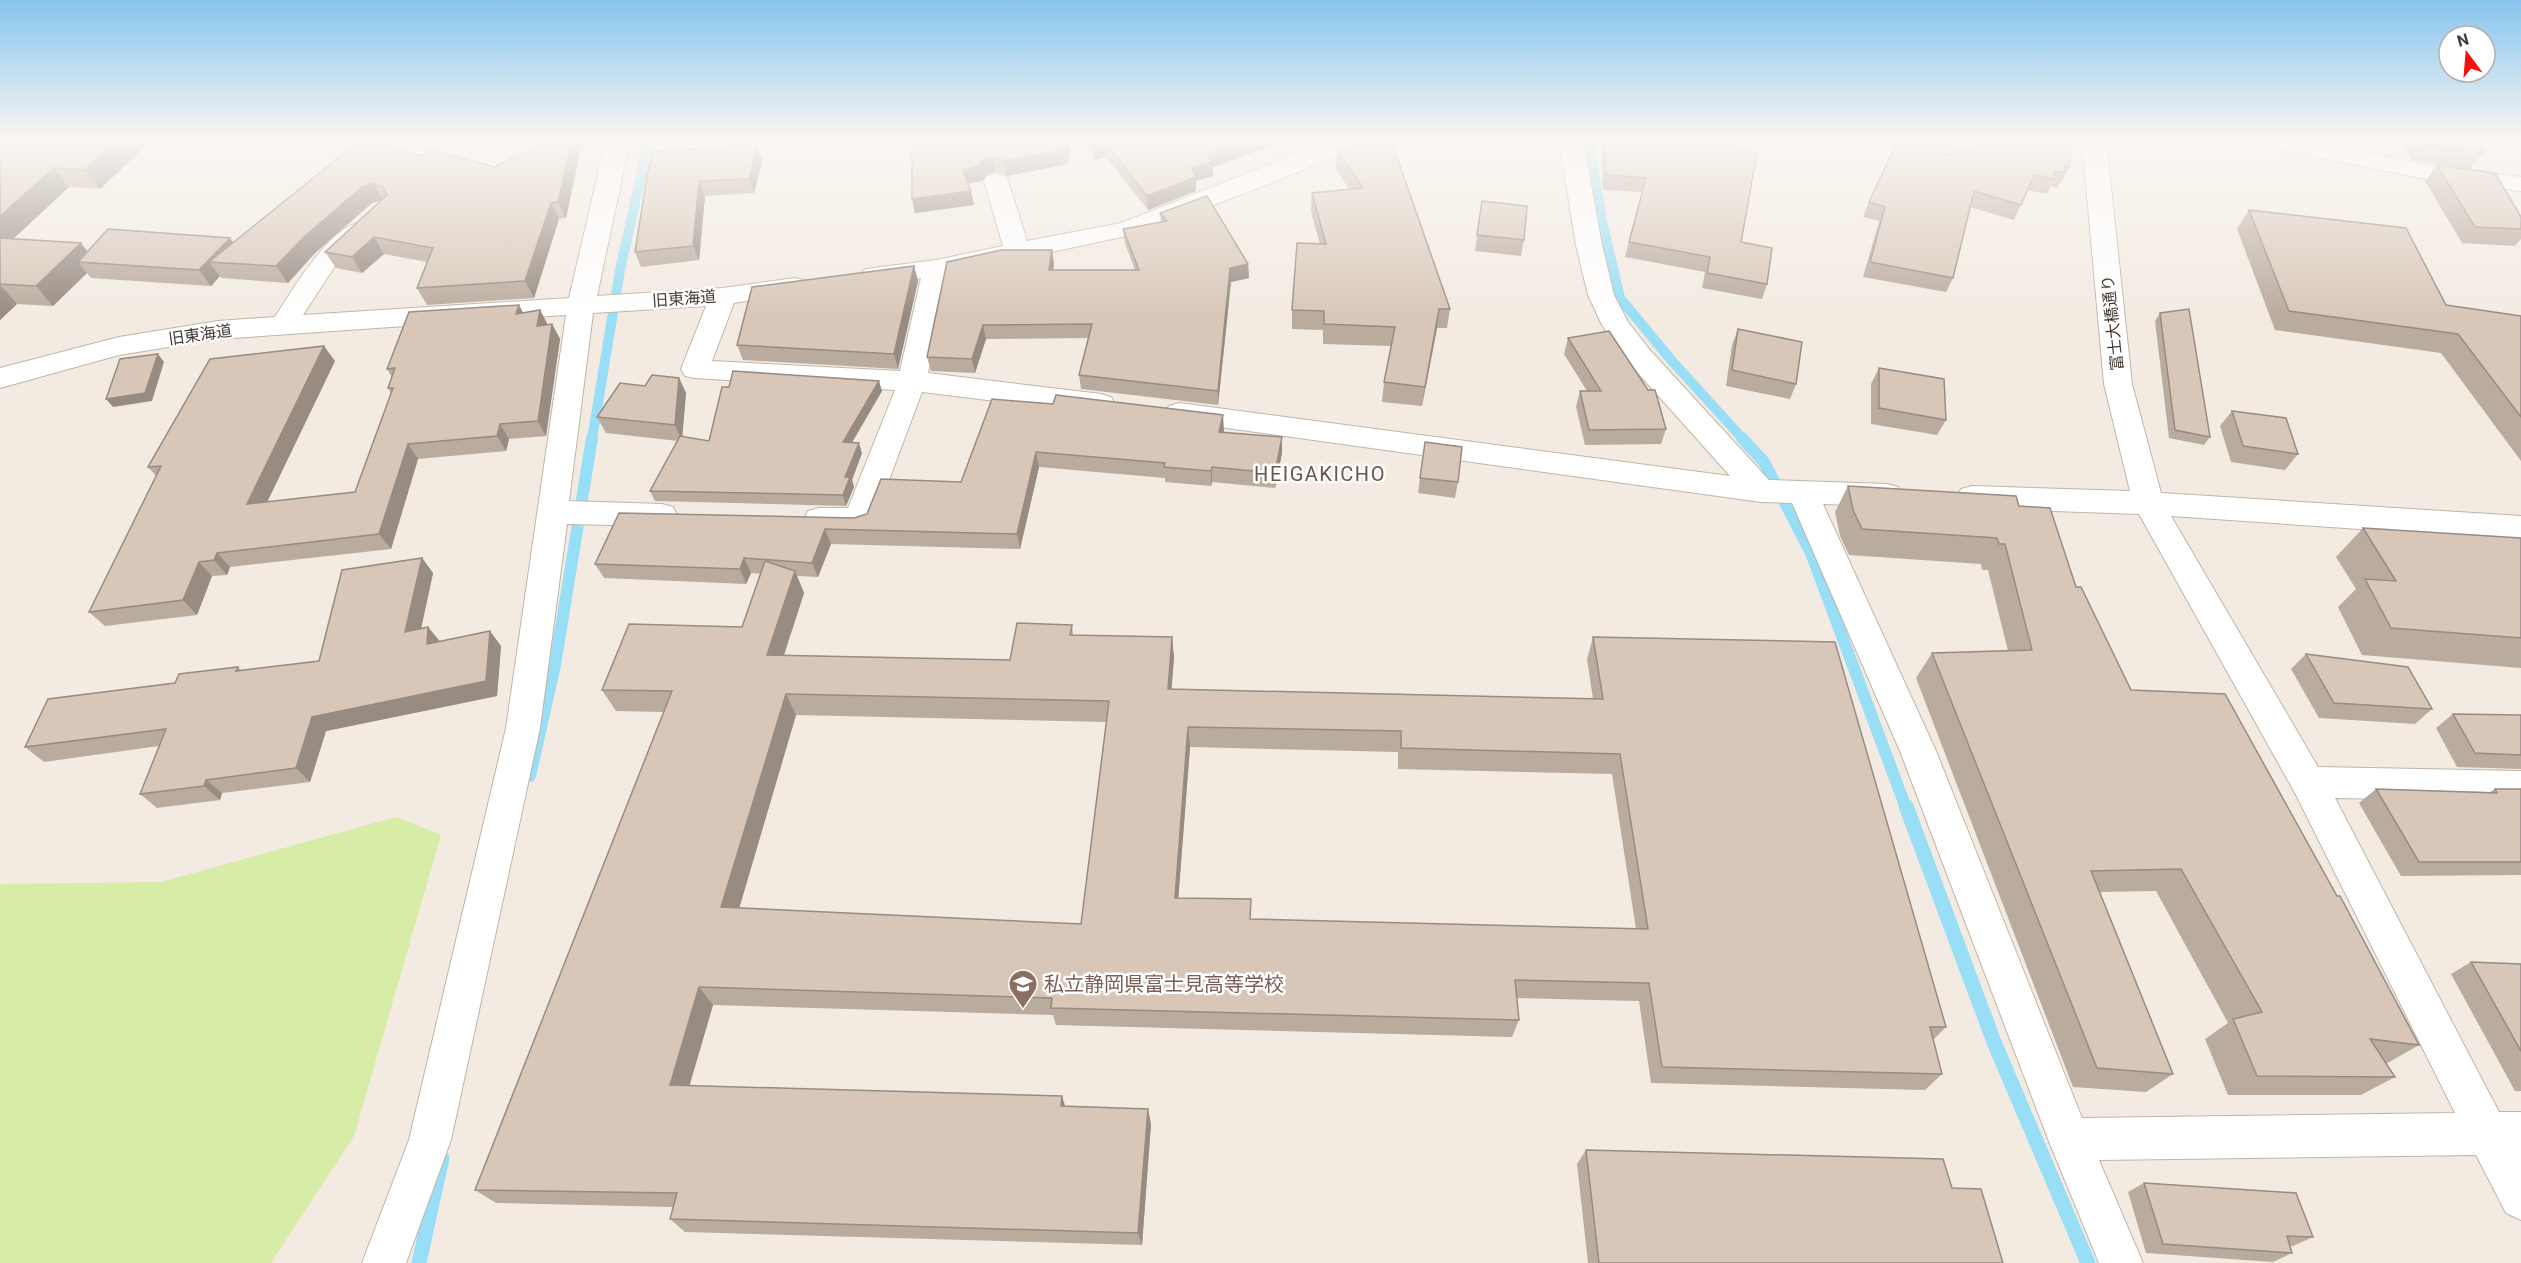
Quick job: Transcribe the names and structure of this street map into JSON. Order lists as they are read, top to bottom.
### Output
{
  "streets": {
    "street": ["旧東海道", "富士大橋通り"]
  },
  "districts": ["HEIGAKICHO"],
  "places": {
    "school or university": ["私立静岡県富士見高等学校"]
  },
  "north": "top"
}
